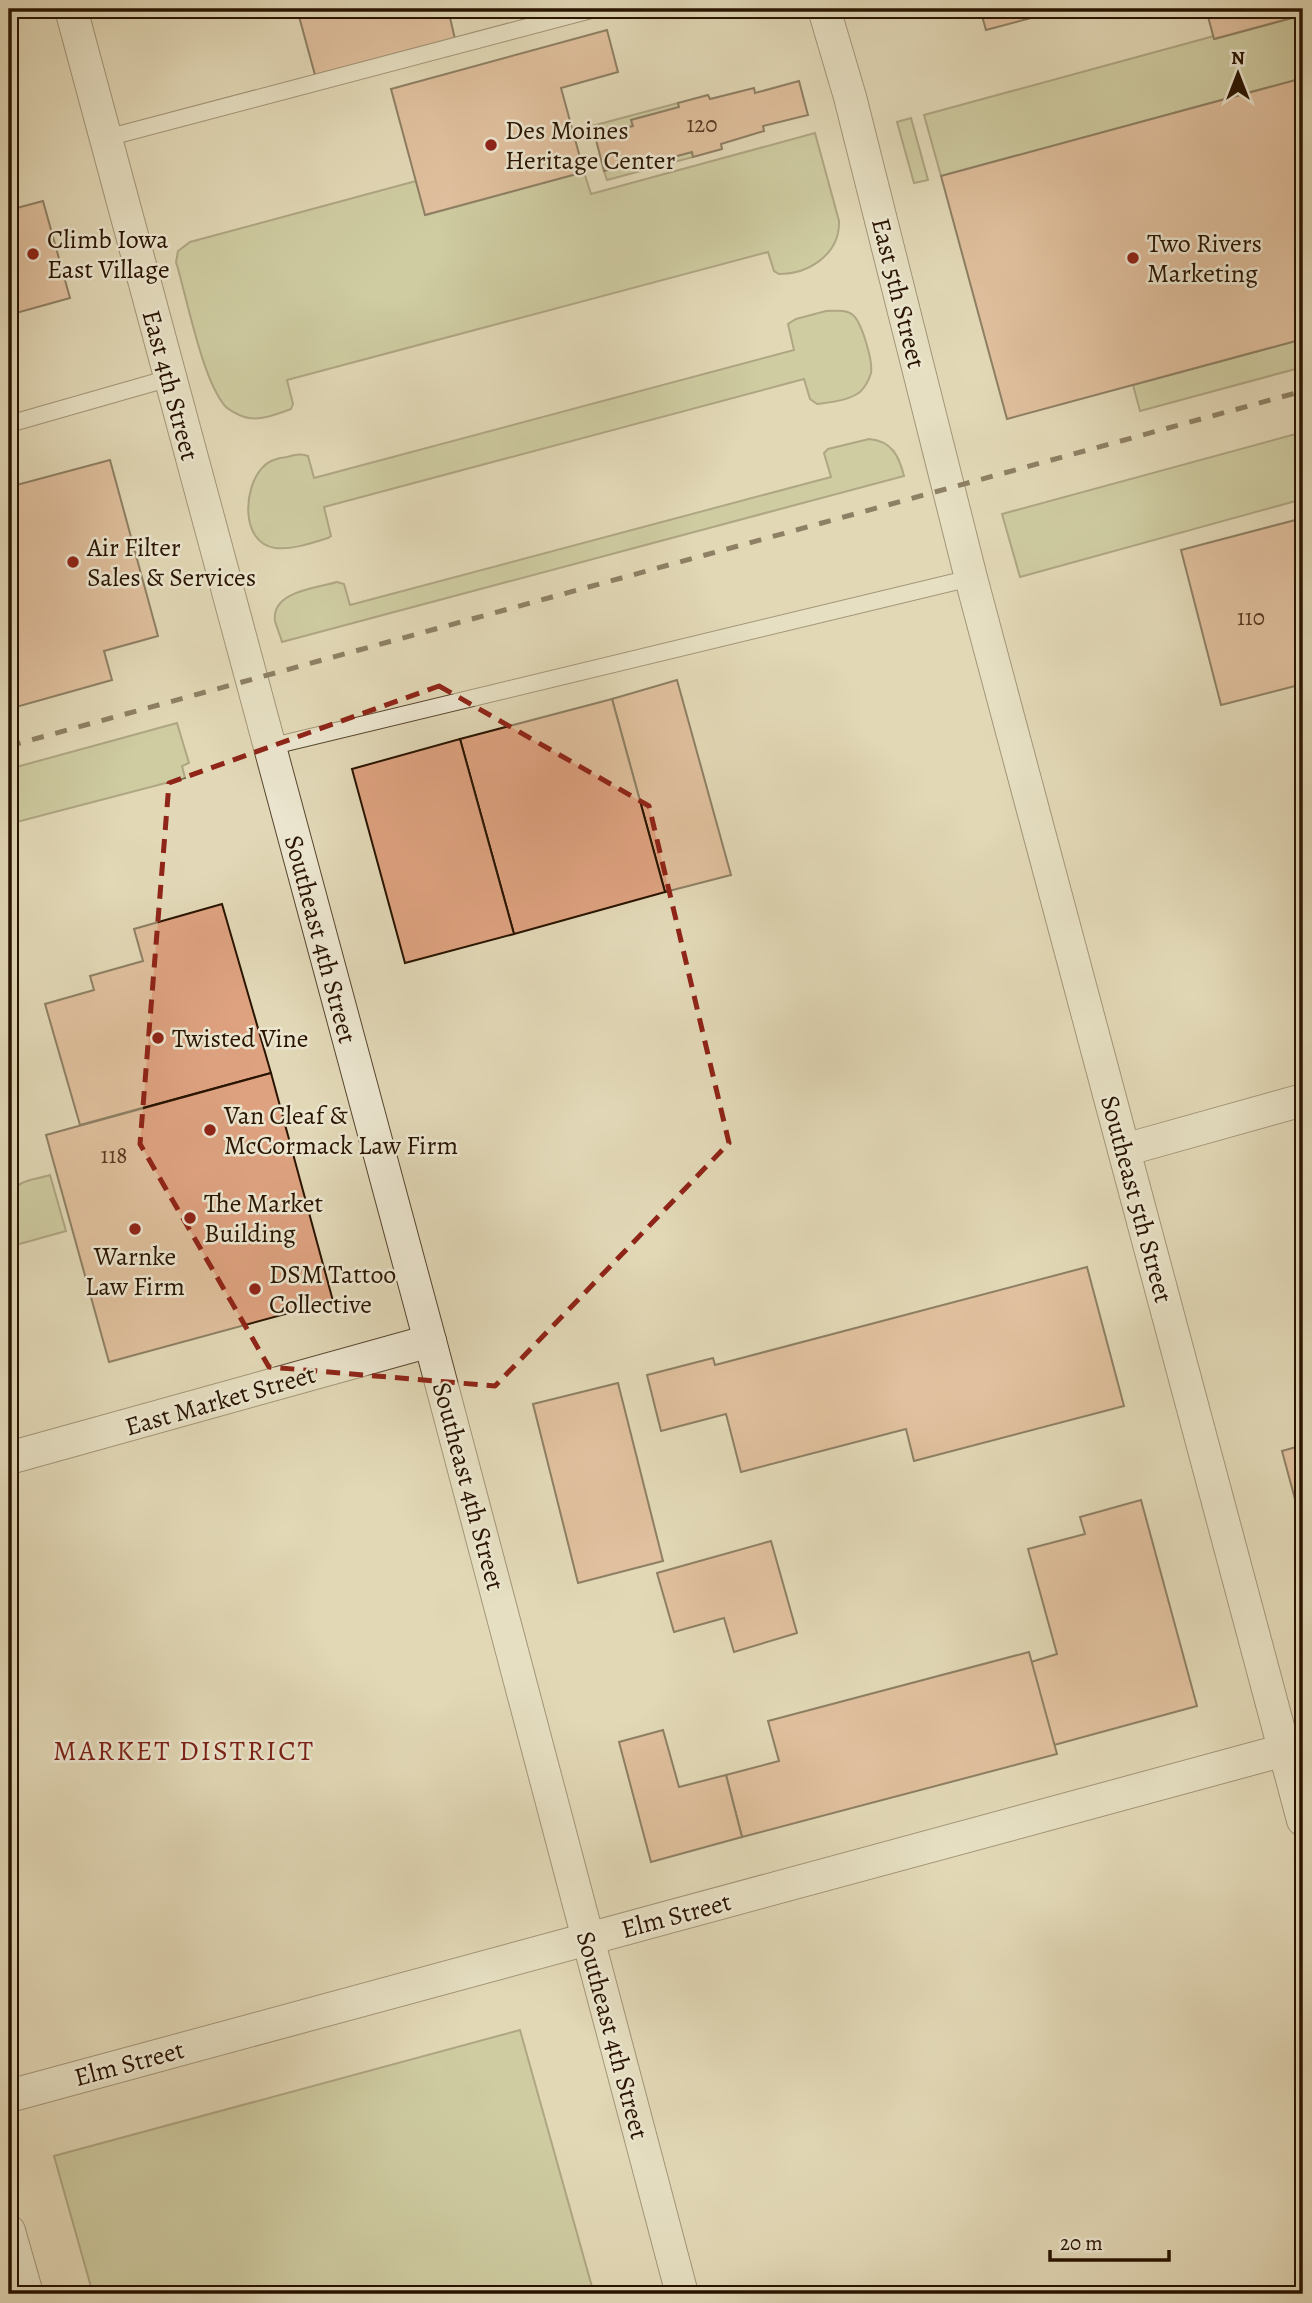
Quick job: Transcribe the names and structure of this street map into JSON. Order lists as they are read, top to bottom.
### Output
{
  "streets": {
    "street": [
      "East 5th Street",
      "East 4th Street",
      "Southeast 4th Street",
      "Southeast 5th Street",
      "East Market Street",
      "Elm Street"
    ]
  },
  "crossings": [
    ["East 5th Street", "Southeast 5th Street"],
    ["East 4th Street", "Southeast 4th Street"],
    ["Southeast 4th Street", "East Market Street"],
    ["Southeast 4th Street", "Elm Street"],
    ["Southeast 5th Street", "Elm Street"]
  ],
  "districts": ["MARKET DISTRICT"],
  "places": [
    "Des Moines Heritage Center",
    "Climb Iowa East Village",
    "Two Rivers Marketing",
    "Air Filter Sales & Services",
    "Twisted Vine",
    "Van Cleaf & McCormack Law Firm",
    "The Market Building",
    "Warnke Law Firm",
    "DSM Tattoo Collective"
  ],
  "house_numbers": ["120", "110", "118"],
  "scale_bar": "20 m",
  "north": "top"
}
